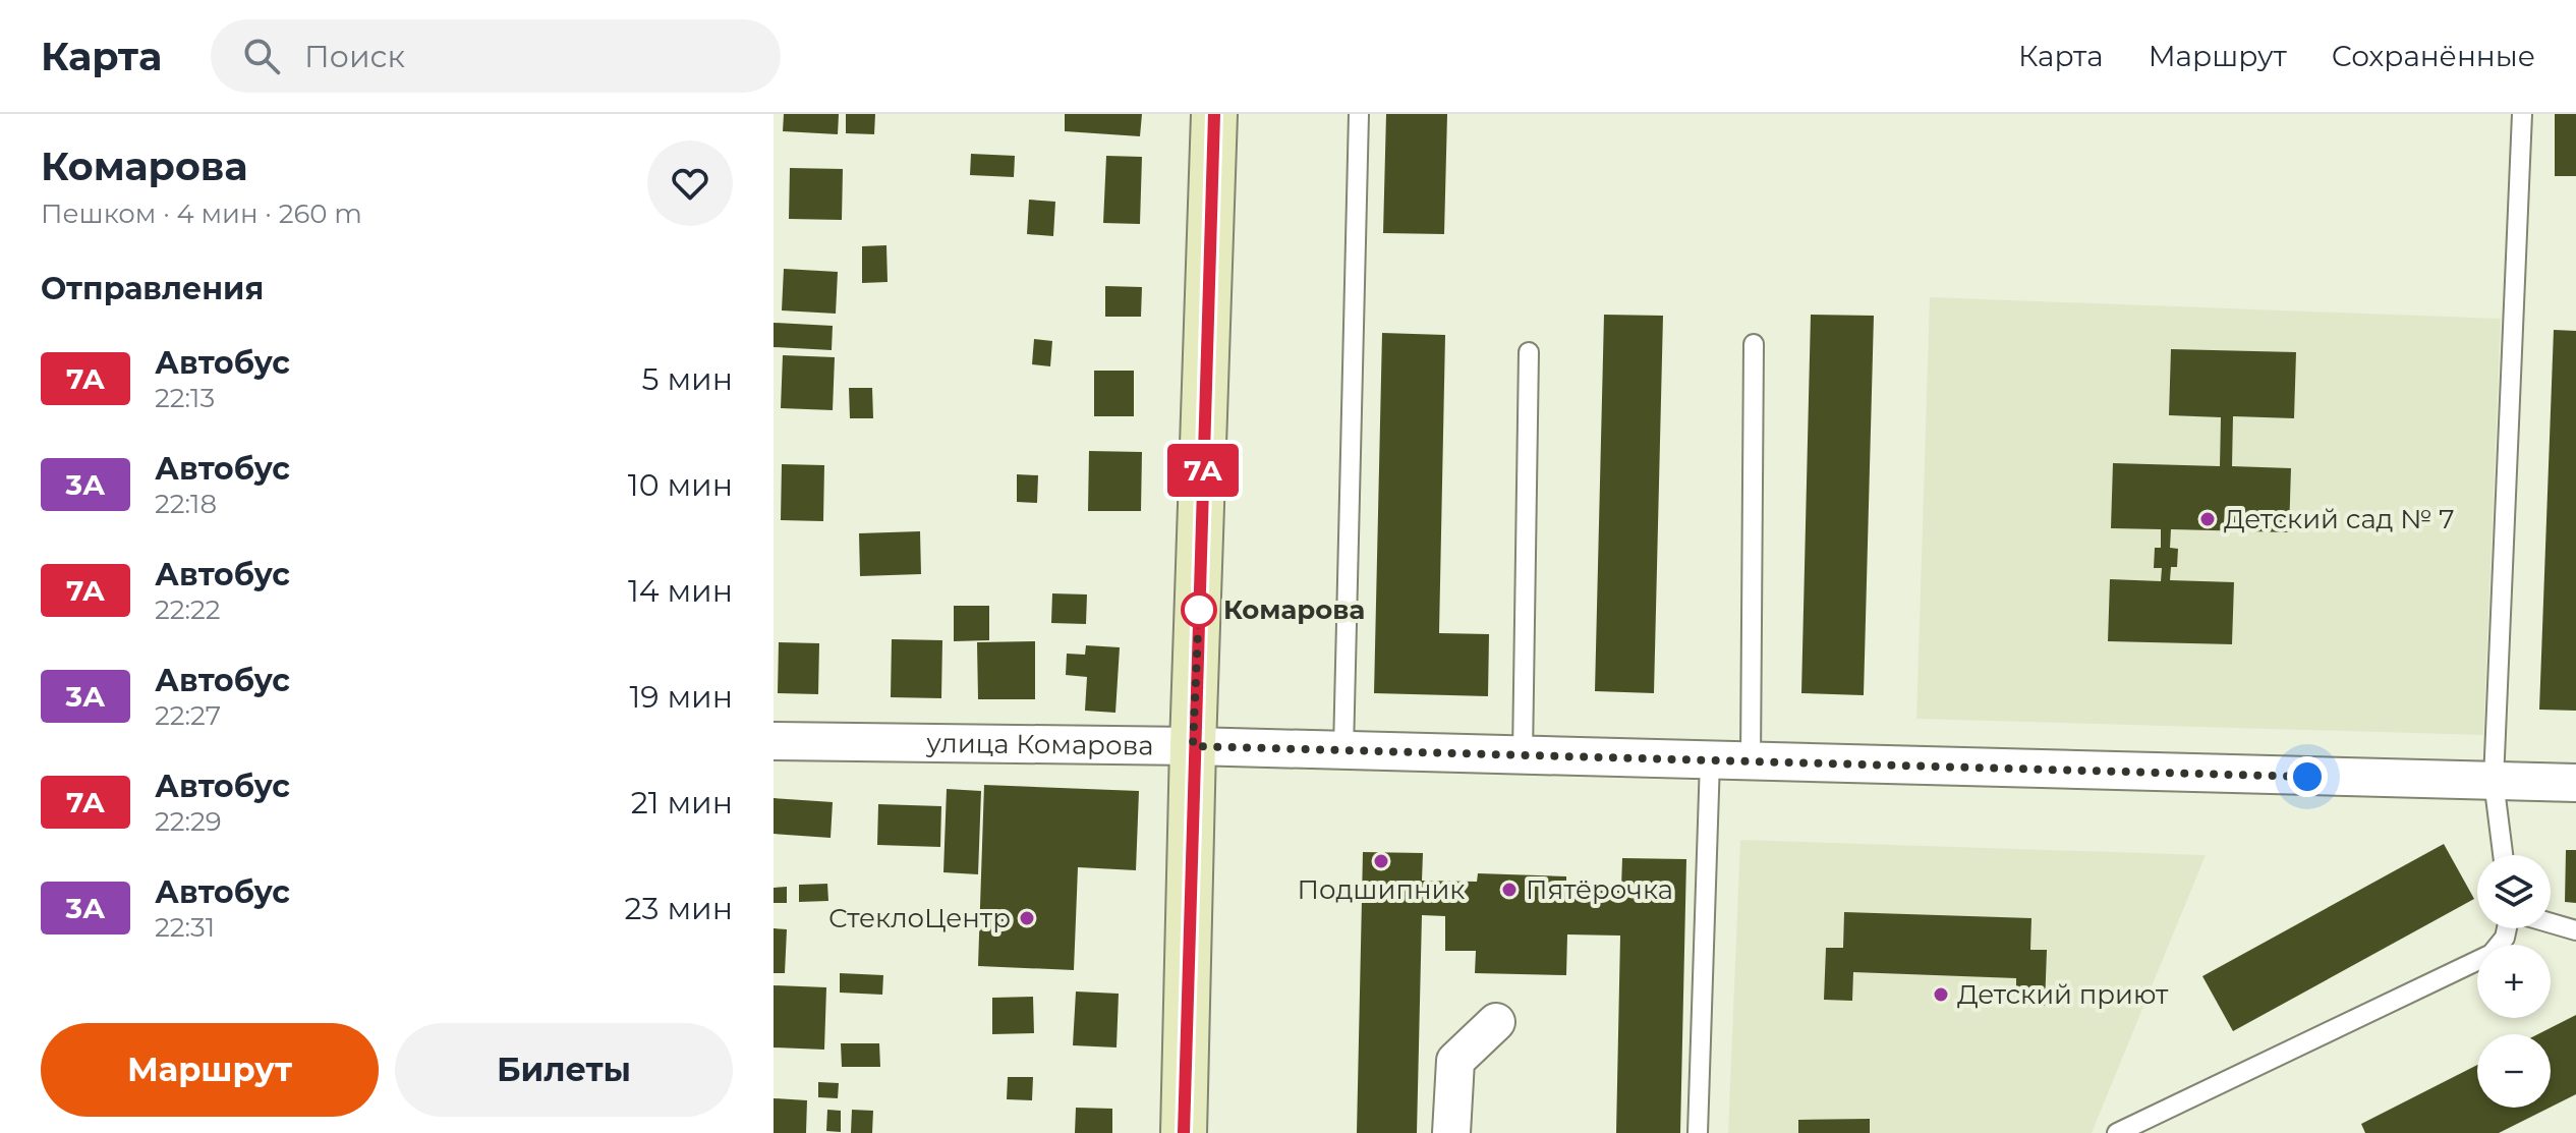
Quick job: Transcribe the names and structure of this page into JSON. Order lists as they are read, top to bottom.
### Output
{
  "streets": {
    "street": ["улица Комарова"]
  },
  "places": [
    "Детский сад № 7",
    "Комарова",
    "Подшипник",
    "Пятёрочка",
    "СтеклоЦентр",
    "Детский приют"
  ],
  "lines": ["bus line 7А"],
  "page": {
    "header": "Карта",
    "search": "Поиск",
    "nav": ["Карта", "Маршрут", "Сохранённые"],
    "heading": [
      ["Комарова", "Пешком · 4 мин · 260 m"],
      "Отправления"
    ],
    "on_map": "7А",
    "list": [
      {
        "mark": "7А",
        "name": "Автобус",
        "note": "22:13",
        "value": "5 мин"
      },
      {
        "mark": "3А",
        "name": "Автобус",
        "note": "22:18",
        "value": "10 мин"
      },
      {
        "mark": "7А",
        "name": "Автобус",
        "note": "22:22",
        "value": "14 мин"
      },
      {
        "mark": "3А",
        "name": "Автобус",
        "note": "22:27",
        "value": "19 мин"
      },
      {
        "mark": "7А",
        "name": "Автобус",
        "note": "22:29",
        "value": "21 мин"
      },
      {
        "mark": "3А",
        "name": "Автобус",
        "note": "22:31",
        "value": "23 мин"
      }
    ],
    "map_buttons": ["+", "−"],
    "buttons": ["Маршрут", "Билеты"]
  }
}
